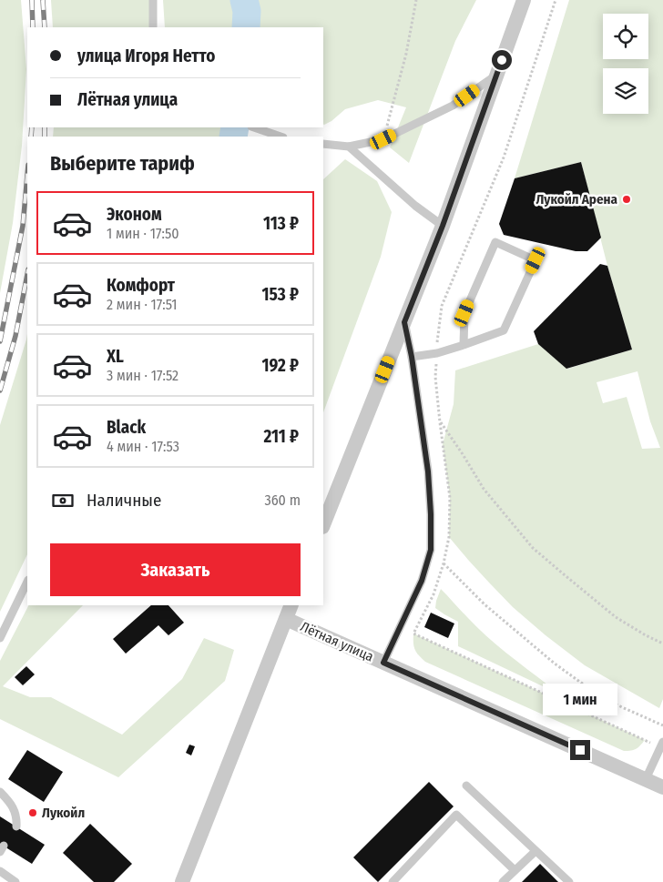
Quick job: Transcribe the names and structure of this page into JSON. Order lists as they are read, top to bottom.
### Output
{
  "streets": {
    "street": ["Лётная улица"]
  },
  "places": ["Лукойл Арена", "Лукойл"],
  "page": {
    "banner": ["улица Игоря Нетто", "Лётная улица"],
    "heading": "Выберите тариф",
    "list": [
      {
        "name": "Эконом",
        "note": "1 мин · 17:50",
        "value": "113 ₽"
      },
      {
        "name": "Комфорт",
        "note": "2 мин · 17:51",
        "value": "153 ₽"
      },
      {
        "name": "XL",
        "note": "3 мин · 17:52",
        "value": "192 ₽"
      },
      {
        "name": "Black",
        "note": "4 мин · 17:53",
        "value": "211 ₽"
      }
    ],
    "pay": ["Наличные", "360 m"],
    "buttons": "Заказать",
    "bubble": "1 мин"
  }
}
